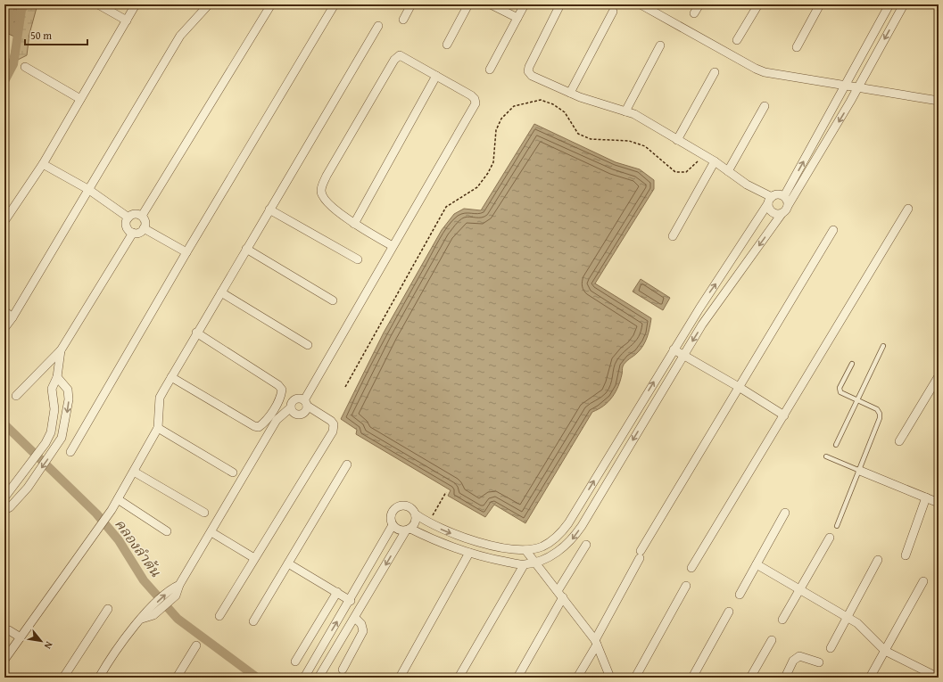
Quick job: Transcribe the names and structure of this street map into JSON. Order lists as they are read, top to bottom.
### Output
{
  "water": ["คลองลำต้น"],
  "scale_bar": "50 m",
  "north": "bottom right"
}
